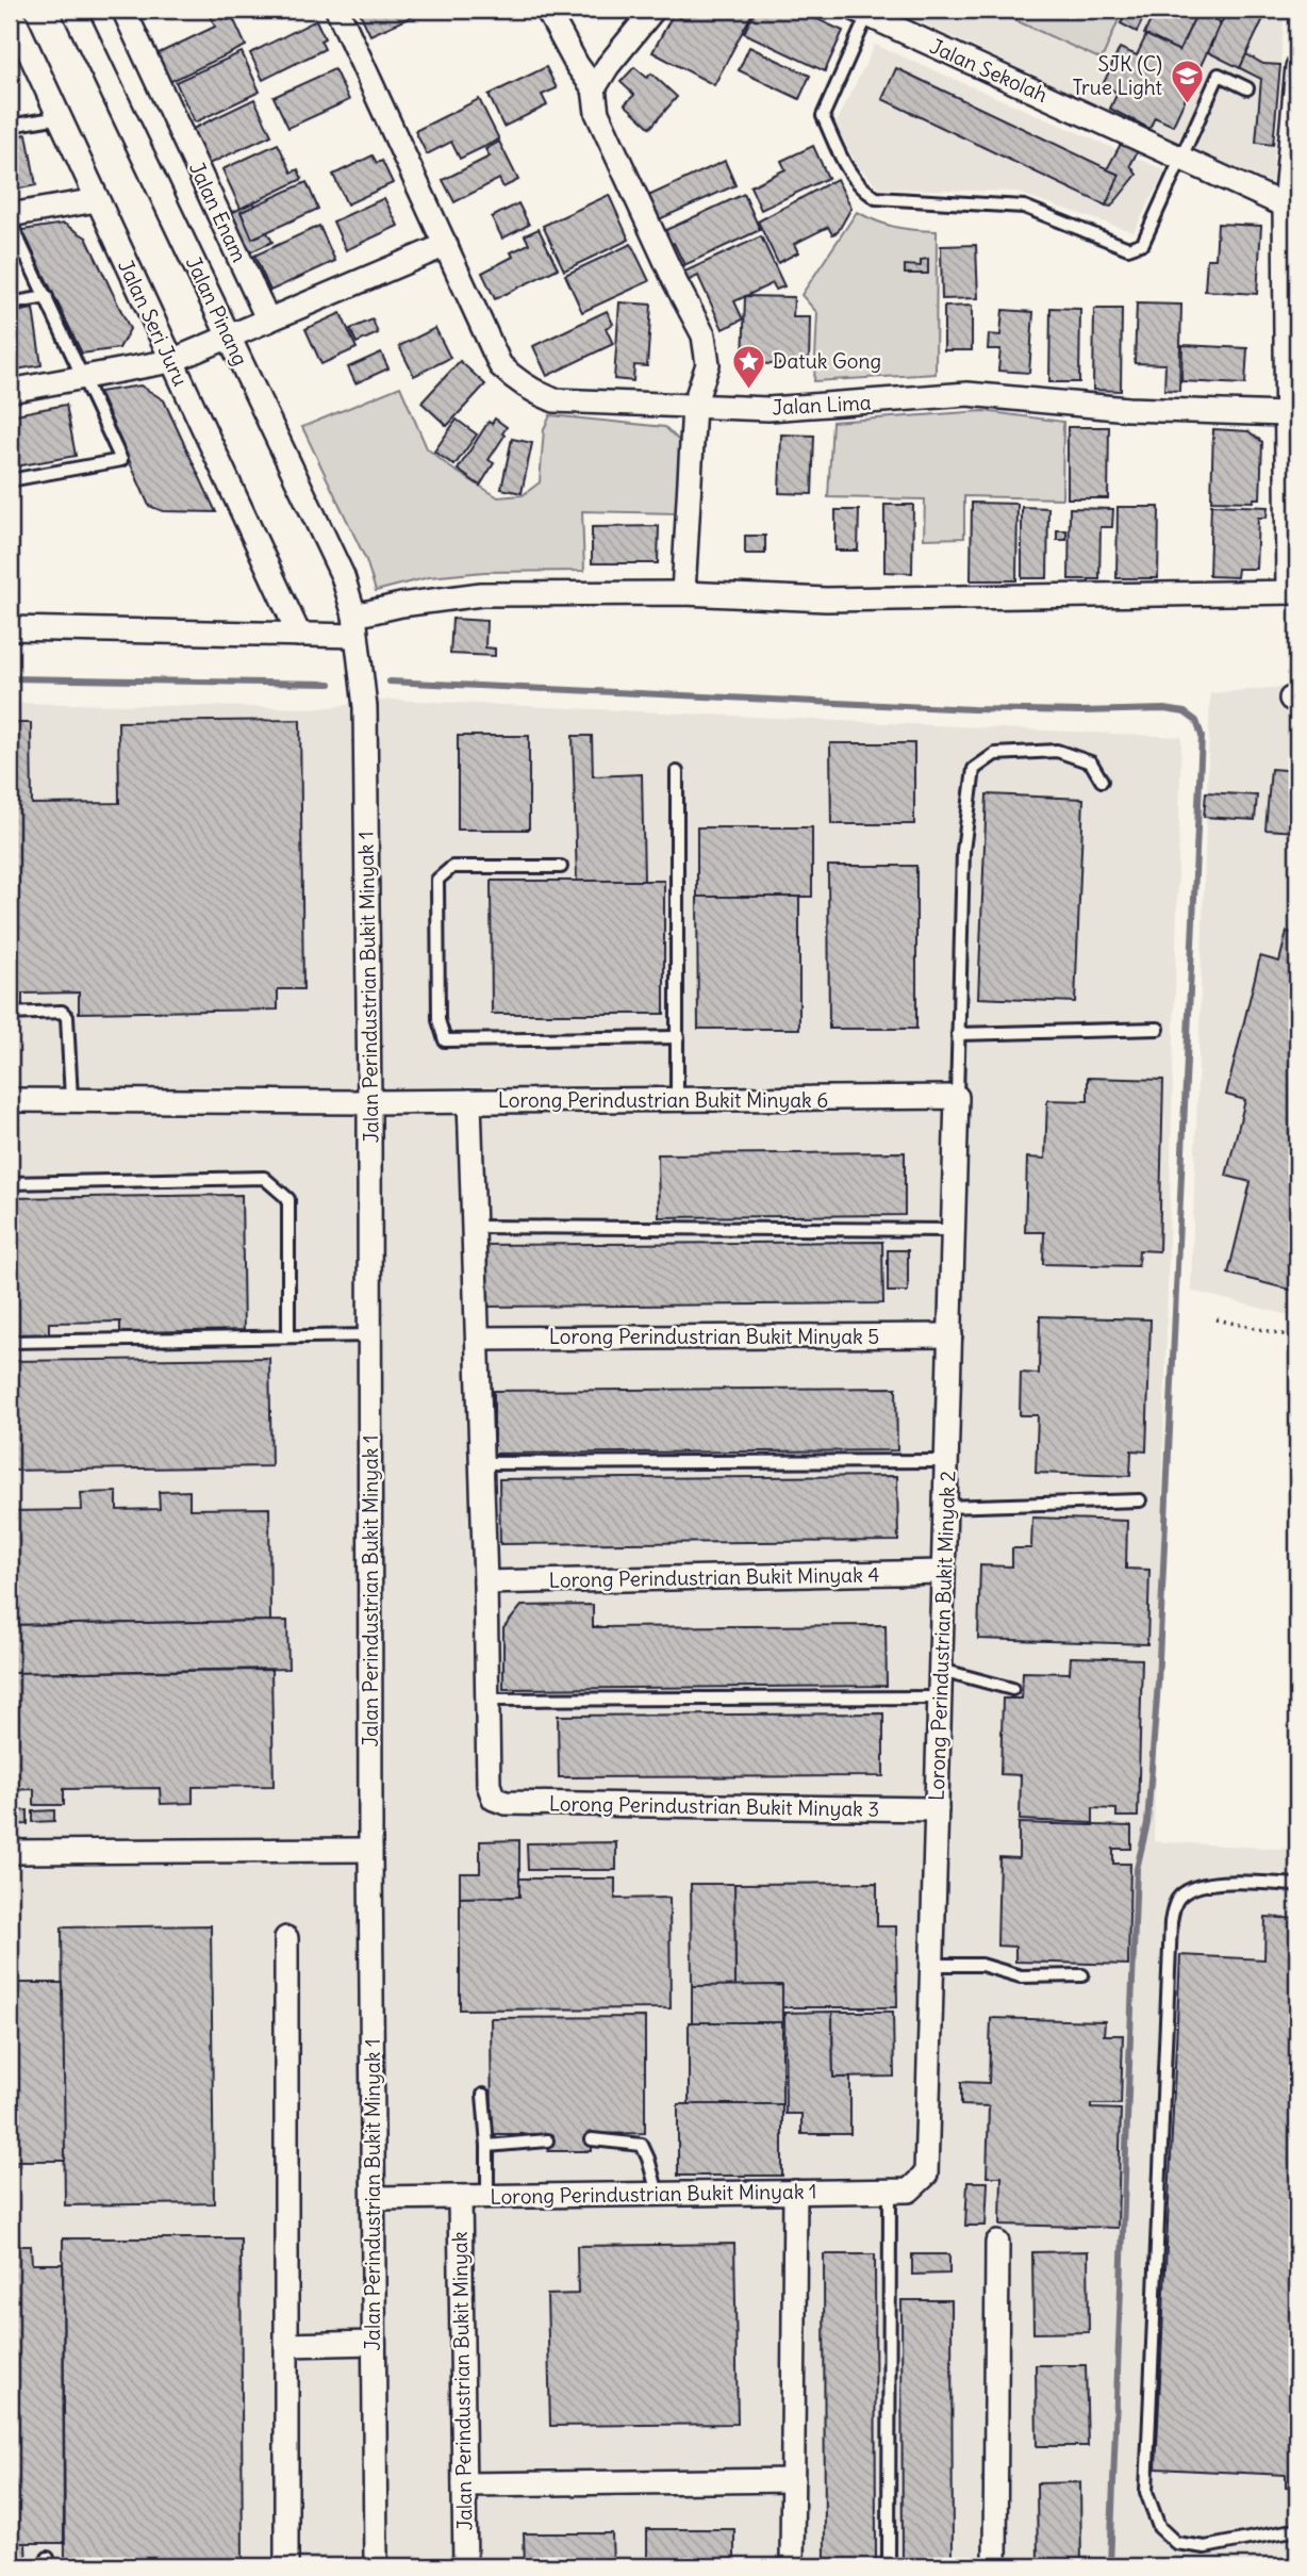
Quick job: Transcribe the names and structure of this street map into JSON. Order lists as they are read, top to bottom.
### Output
{
  "streets": {
    "street": [
      "Jalan Sekolah",
      "Jalan Enam",
      "Jalan Pinang",
      "Jalan Seri Juru",
      "Jalan Lima",
      "Jalan Perindustrian Bukit Minyak 1",
      "Lorong Perindustrian Bukit Minyak 6",
      "Lorong Perindustrian Bukit Minyak 5",
      "Lorong Perindustrian Bukit Minyak 4",
      "Lorong Perindustrian Bukit Minyak 2",
      "Lorong Perindustrian Bukit Minyak 3",
      "Lorong Perindustrian Bukit Minyak 1",
      "Jalan Perindustrian Bukit Minyak"
    ]
  },
  "crossings": [
    ["Jalan Pinang", "Jalan Perindustrian Bukit Minyak 1"],
    ["Jalan Perindustrian Bukit Minyak 1", "Lorong Perindustrian Bukit Minyak 6"],
    ["Jalan Perindustrian Bukit Minyak 1", "Lorong Perindustrian Bukit Minyak 1"],
    ["Lorong Perindustrian Bukit Minyak 6", "Lorong Perindustrian Bukit Minyak 2"],
    ["Lorong Perindustrian Bukit Minyak 5", "Lorong Perindustrian Bukit Minyak 2"],
    ["Lorong Perindustrian Bukit Minyak 4", "Lorong Perindustrian Bukit Minyak 2"],
    ["Lorong Perindustrian Bukit Minyak 2", "Lorong Perindustrian Bukit Minyak 3"],
    ["Lorong Perindustrian Bukit Minyak 2", "Lorong Perindustrian Bukit Minyak 1"],
    ["Lorong Perindustrian Bukit Minyak 1", "Jalan Perindustrian Bukit Minyak"]
  ],
  "places": {
    "school or university": ["SJK (C) True Light"],
    "place": ["Datuk Gong"]
  }
}
